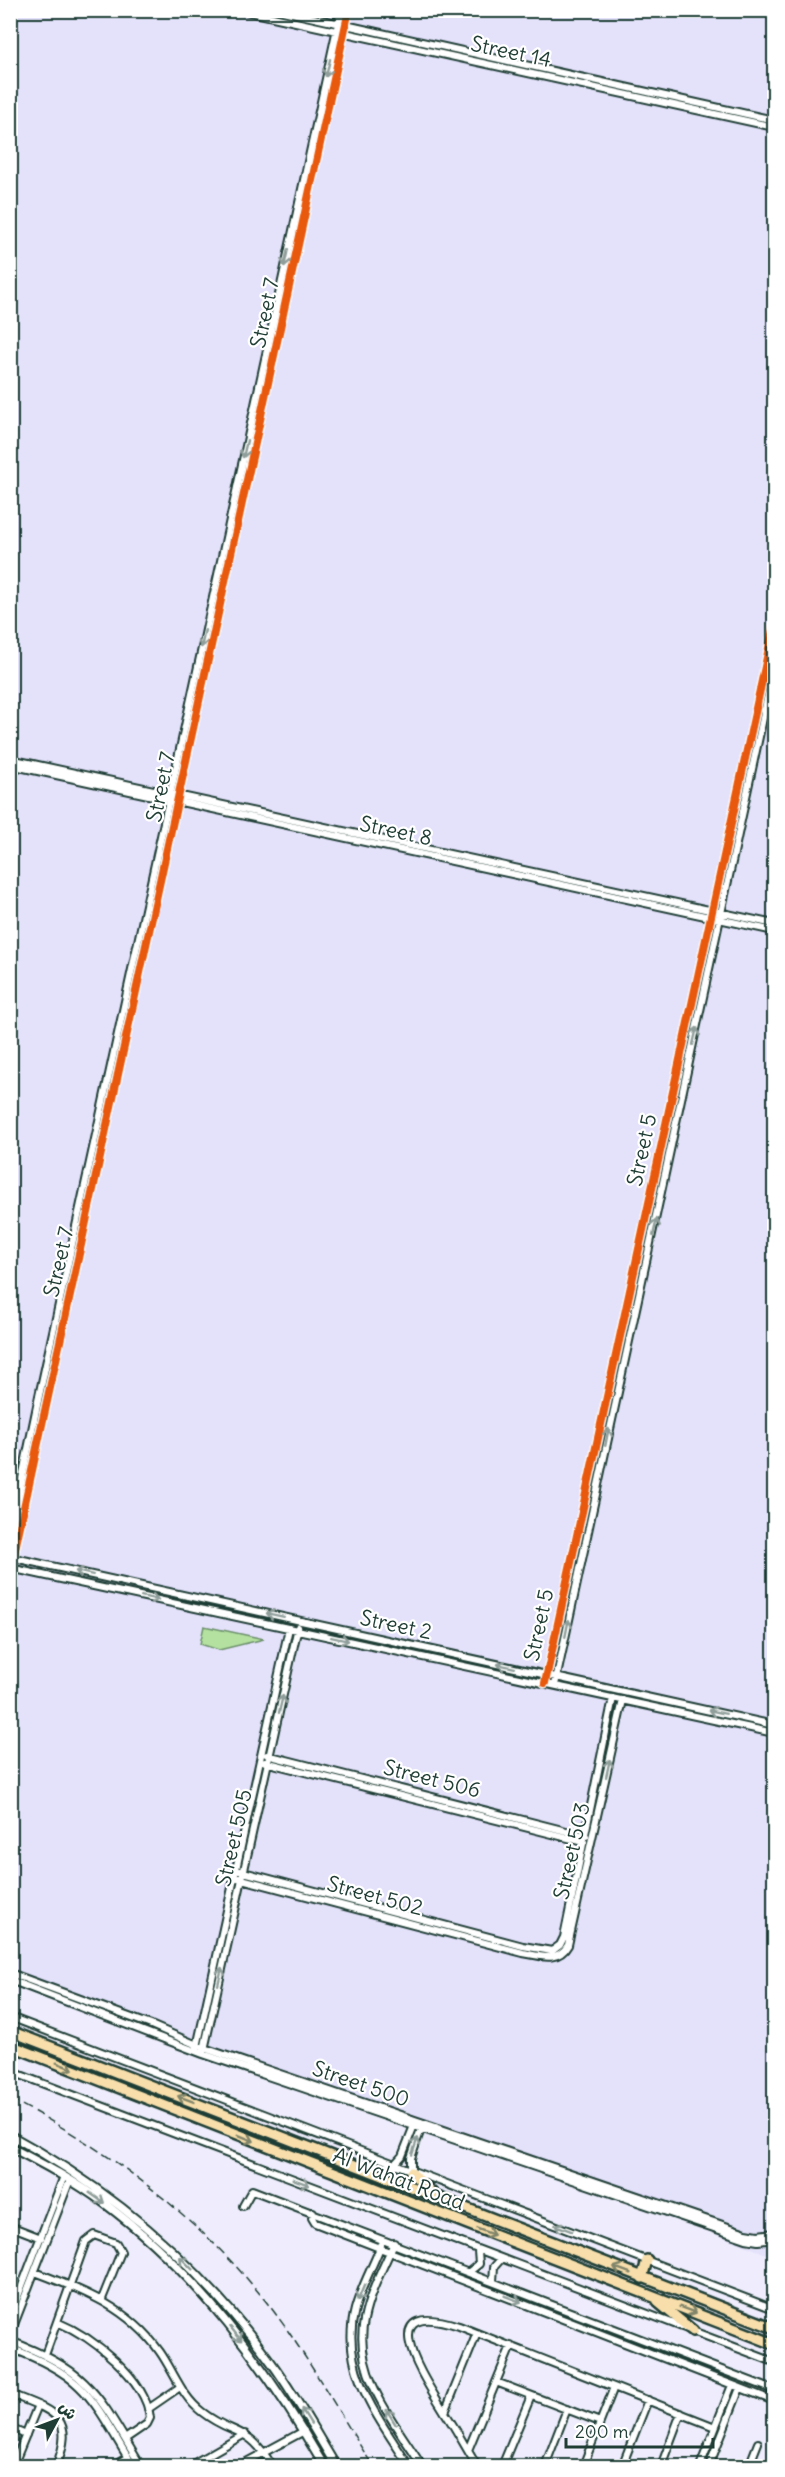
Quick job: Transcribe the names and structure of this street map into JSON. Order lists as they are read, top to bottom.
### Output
{
  "streets": {
    "highway": ["Al Wahat Road"],
    "street": [
      "Street 14",
      "Street 7",
      "Street 8",
      "Street 5",
      "Street 2",
      "Street 506",
      "Street 505",
      "Street 503",
      "Street 502",
      "Street 500"
    ]
  },
  "crossings": [
    ["Street 14", "Street 7"],
    ["Street 7", "Street 8"],
    ["Street 7", "Street 2"],
    ["Street 8", "Street 5"],
    ["Street 5", "Street 2"],
    ["Street 2", "Street 505"],
    ["Street 2", "Street 503"],
    ["Street 506", "Street 505"],
    ["Street 506", "Street 503"],
    ["Street 505", "Street 502"],
    ["Street 505", "Street 500"],
    ["Street 503", "Street 502"]
  ],
  "scale_bar": "200 m",
  "north": "top right"
}
